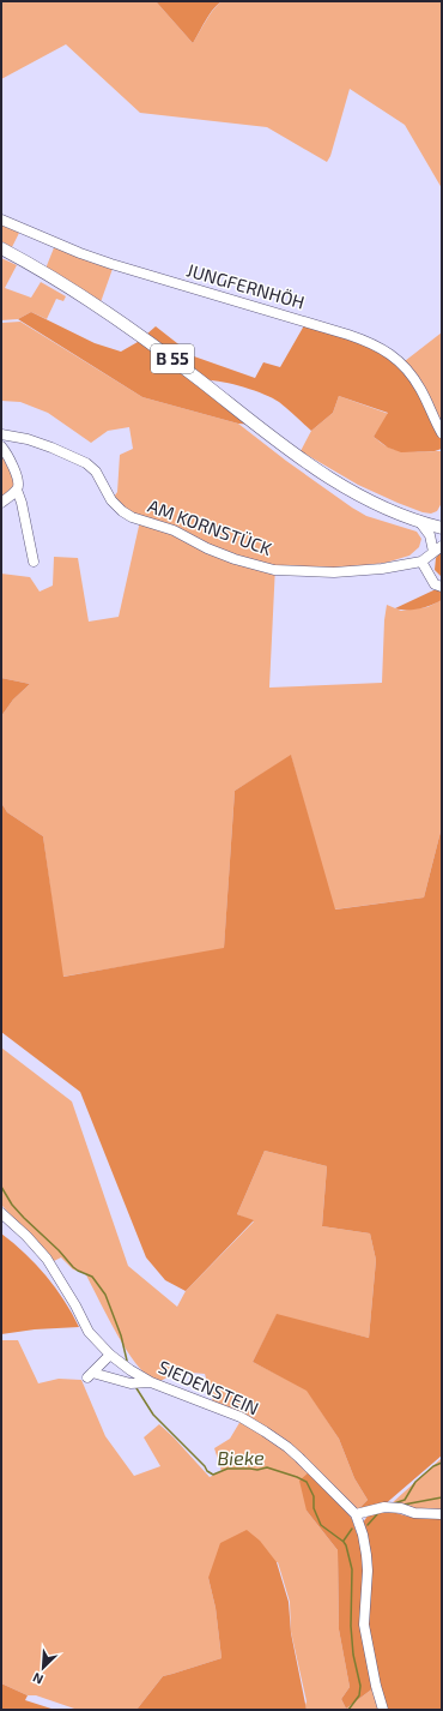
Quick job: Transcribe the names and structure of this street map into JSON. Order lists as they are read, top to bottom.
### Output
{
  "streets": {
    "main road": ["B 55"],
    "street": ["JUNGFERNHÖH", "AM KORNSTÜCK", "SIEDENSTEIN"]
  },
  "water": ["Bieke"],
  "north": "bottom left"
}
